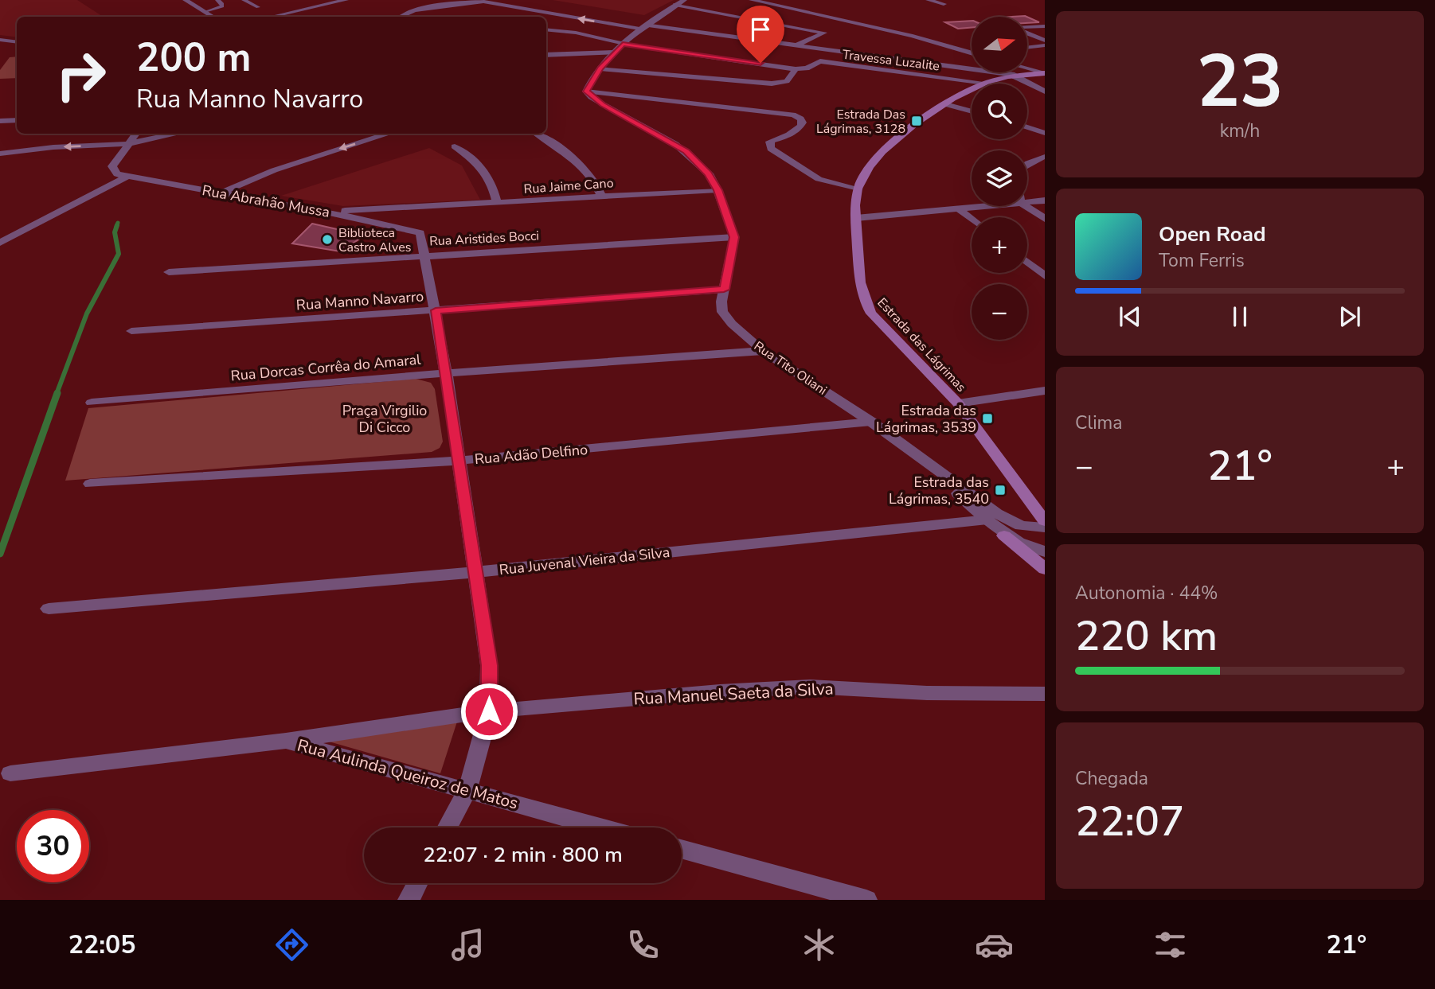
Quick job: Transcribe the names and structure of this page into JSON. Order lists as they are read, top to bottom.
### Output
{
  "streets": {
    "main road": ["Estrada das Lágrimas"],
    "street": [
      "Travessa Luzalite",
      "Rua Jaime Cano",
      "Rua Abrahão Mussa",
      "Rua Aristides Bocci",
      "Rua Manno Navarro",
      "Rua Dorcas Corrêa do Amaral",
      "Rua Tito Oliani",
      "Rua Adão Delfino",
      "Rua Juvenal Vieira da Silva",
      "Rua Manuel Saeta da Silva",
      "Rua Aulinda Queiroz de Matos"
    ]
  },
  "crossings": [
    ["Travessa Luzalite", "Estrada das Lágrimas"],
    ["Rua Jaime Cano", "Rua Abrahão Mussa"],
    ["Rua Aristides Bocci", "Rua Tito Oliani"],
    ["Rua Manno Navarro", "Rua Tito Oliani"],
    ["Rua Dorcas Corrêa do Amaral", "Rua Tito Oliani"],
    ["Rua Tito Oliani", "Rua Adão Delfino"],
    ["Rua Tito Oliani", "Rua Juvenal Vieira da Silva"],
    ["Rua Manuel Saeta da Silva", "Rua Aulinda Queiroz de Matos"]
  ],
  "parks": ["Praça Virgilio Di Cicco"],
  "places": {
    "transit": ["Estrada Das Lágrimas, 3128", "Estrada das Lágrimas, 3539", "Estrada das Lágrimas, 3540"],
    "other": ["Biblioteca Castro Alves"]
  },
  "north": "right",
  "page": {
    "tile": [
      ["23", "km/h"],
      "Clima",
      ["Autonomia · 44%", "220 km"],
      ["Chegada", "22:07"]
    ],
    "map_buttons": ["+", "−"],
    "turn": ["200 m", "Rua Manno Navarro"],
    "song": ["Open Road", "Tom Ferris"],
    "heat": ["−", "21°", "+"],
    "limit": "30",
    "trip": "22:07 · 2 min · 800 m",
    "tabs": ["22:05", "21°"]
  }
}
